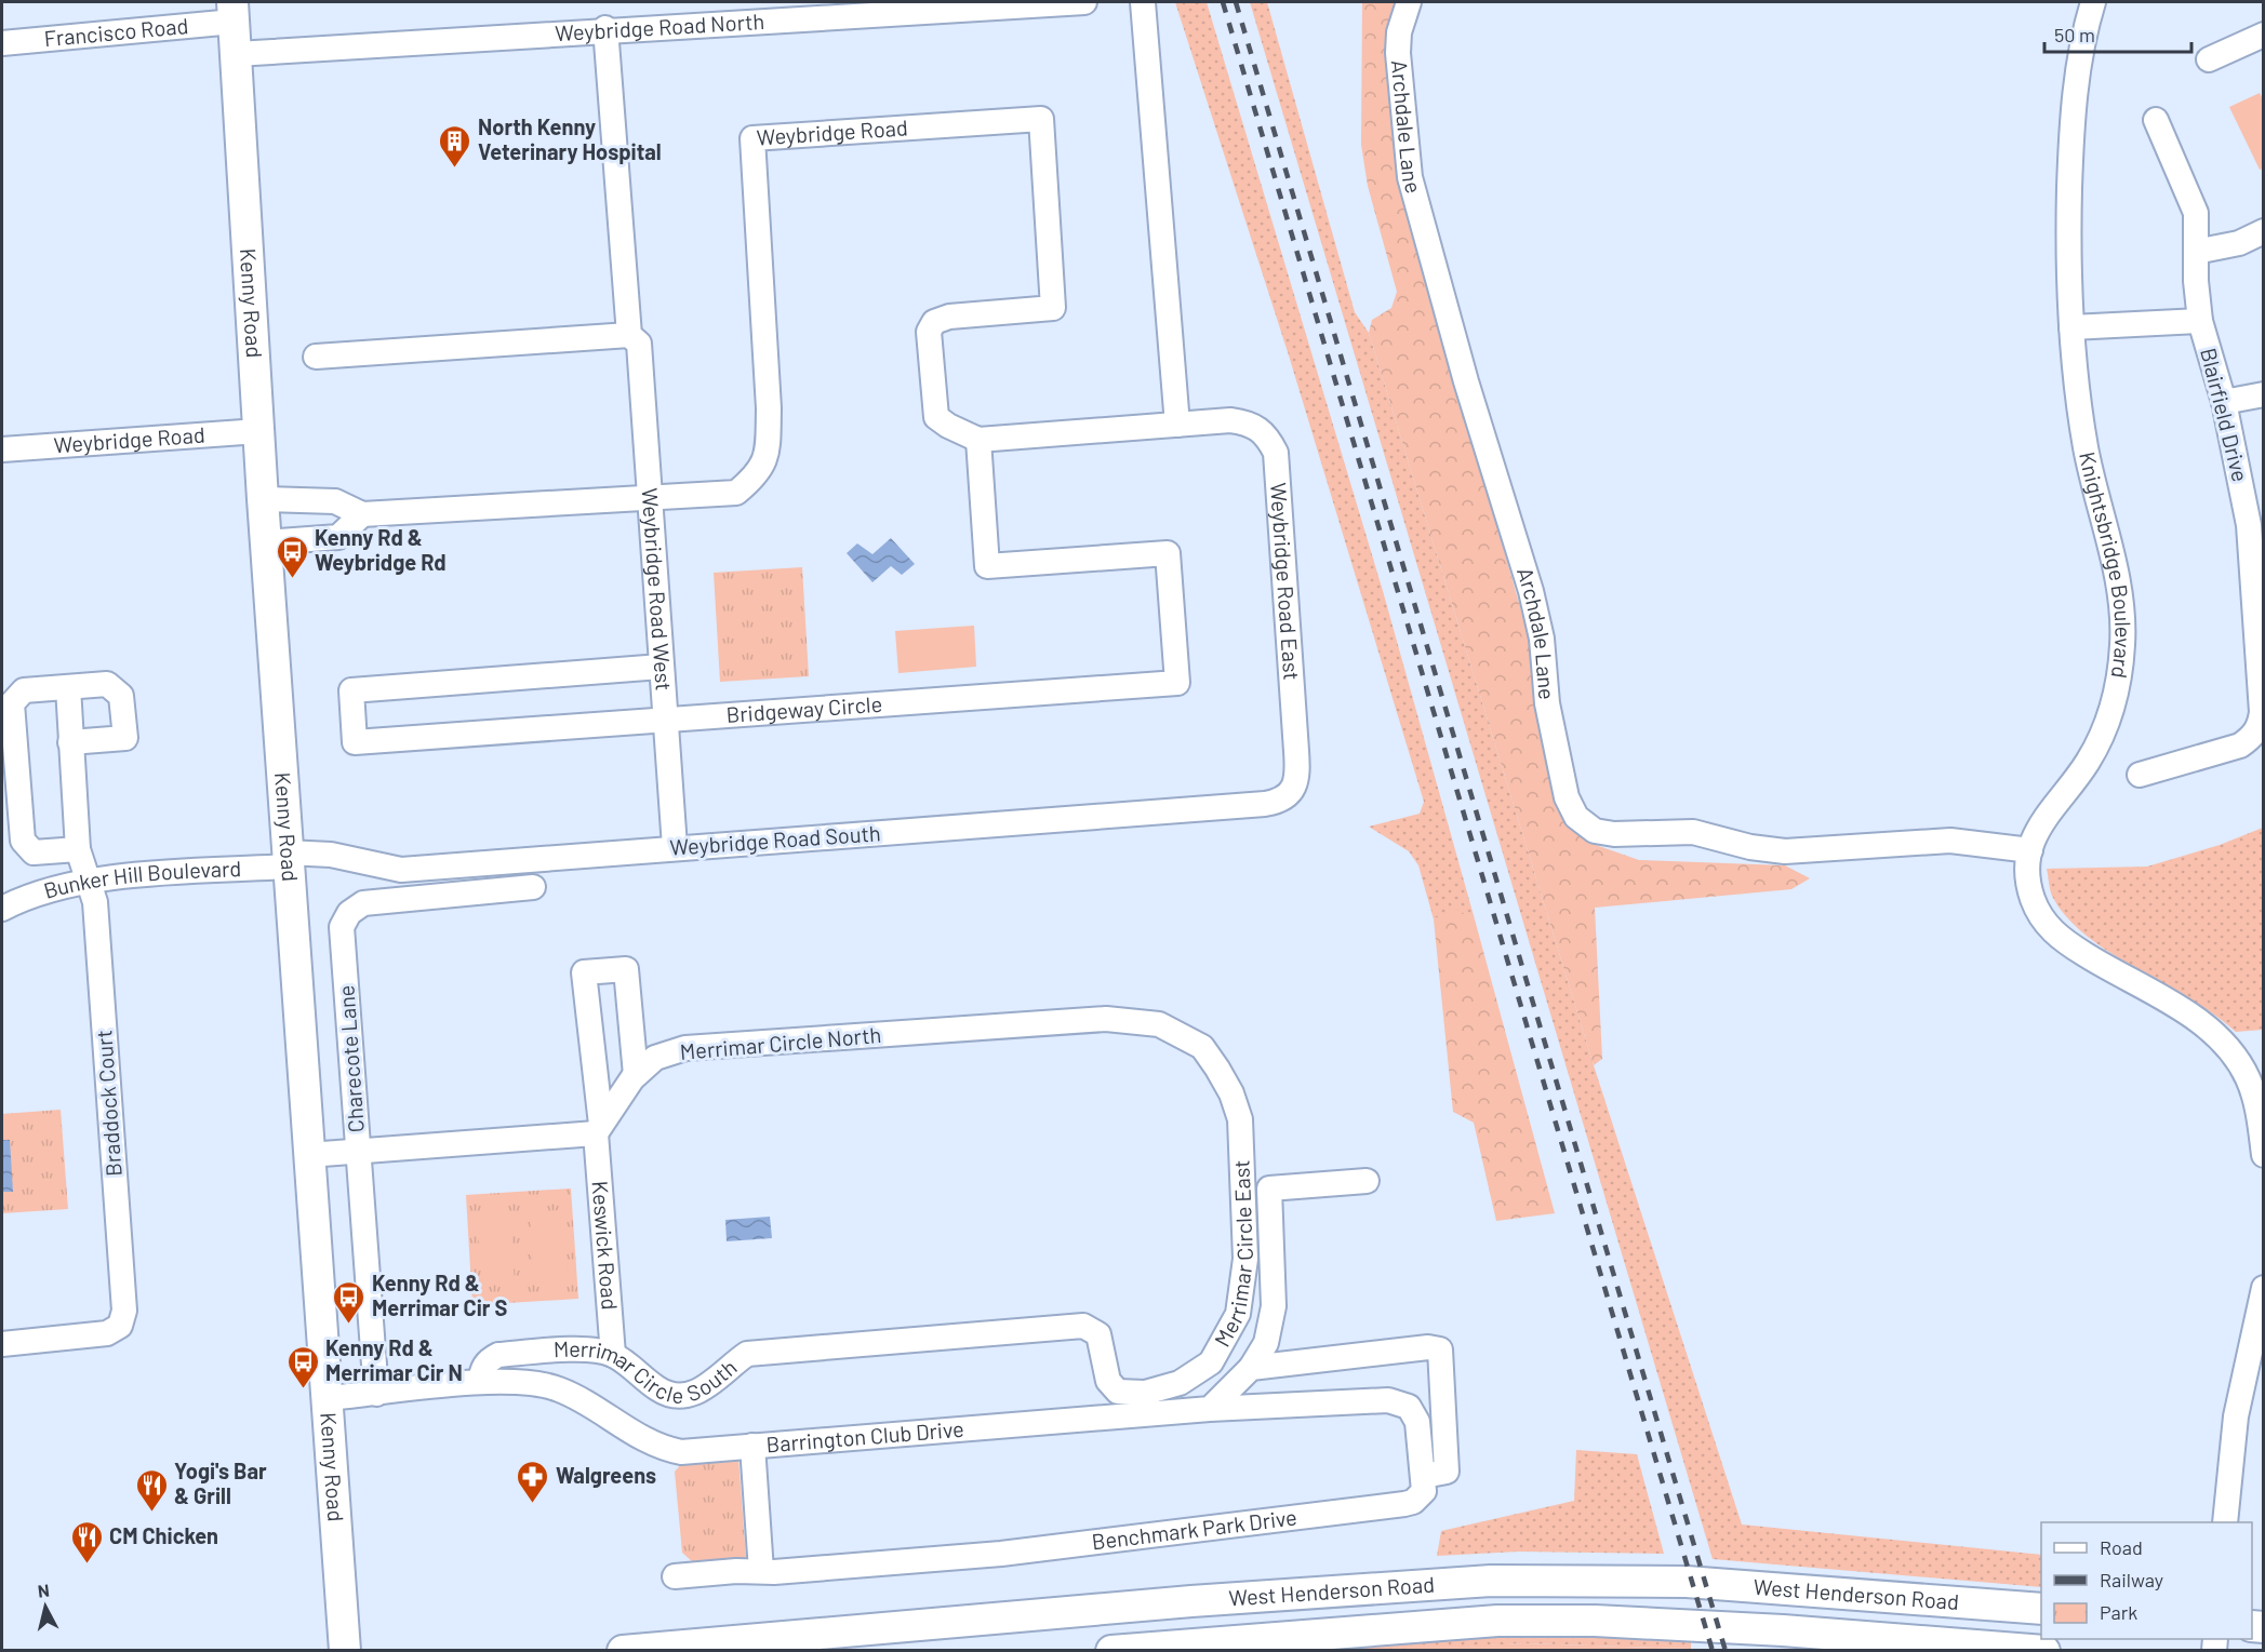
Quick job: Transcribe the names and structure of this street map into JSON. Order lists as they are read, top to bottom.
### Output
{
  "streets": {
    "main road": ["Kenny Road", "West Henderson Road"],
    "street": [
      "Weybridge Road North",
      "Francisco Road",
      "Archdale Lane",
      "Weybridge Road",
      "Blairfield Drive",
      "Knightsbridge Boulevard",
      "Weybridge Road East",
      "Weybridge Road West",
      "Bridgeway Circle",
      "Weybridge Road South",
      "Bunker Hill Boulevard",
      "Merrimar Circle North",
      "Charecote Lane",
      "Braddock Court",
      "Keswick Road",
      "Merrimar Circle East",
      "Merrimar Circle South",
      "Barrington Club Drive",
      "Benchmark Park Drive"
    ]
  },
  "crossings": [
    ["Weybridge Road North", "Kenny Road"],
    ["Weybridge Road North", "Weybridge Road West"],
    ["Francisco Road", "Kenny Road"],
    ["Archdale Lane", "Knightsbridge Boulevard"],
    ["Weybridge Road", "Kenny Road"],
    ["Weybridge Road", "Weybridge Road East"],
    ["Weybridge Road", "Weybridge Road West"],
    ["Weybridge Road", "Bridgeway Circle"],
    ["Kenny Road", "Weybridge Road South"],
    ["Kenny Road", "Bunker Hill Boulevard"],
    ["Blairfield Drive", "Knightsbridge Boulevard"],
    ["Weybridge Road East", "Bridgeway Circle"],
    ["Weybridge Road East", "Weybridge Road South"],
    ["Weybridge Road West", "Bridgeway Circle"],
    ["Weybridge Road West", "Weybridge Road South"],
    ["Weybridge Road South", "Bunker Hill Boulevard"],
    ["Bunker Hill Boulevard", "Braddock Court"],
    ["Merrimar Circle North", "Keswick Road"],
    ["Merrimar Circle North", "Merrimar Circle East"],
    ["Keswick Road", "Merrimar Circle South"],
    ["Merrimar Circle East", "Merrimar Circle South"],
    ["Merrimar Circle South", "Barrington Club Drive"]
  ],
  "places": {
    "building": ["North Kenny Veterinary Hospital"],
    "bus stop": ["Kenny Rd & Weybridge Rd", "Kenny Rd & Merrimar Cir S", "Kenny Rd & Merrimar Cir N"],
    "pharmacy": ["Walgreens"],
    "restaurant": ["Yogi's Bar & Grill", "CM Chicken"]
  },
  "legend": ["Road", "Railway", "Park"],
  "scale_bar": "50 m",
  "north": "top"
}
